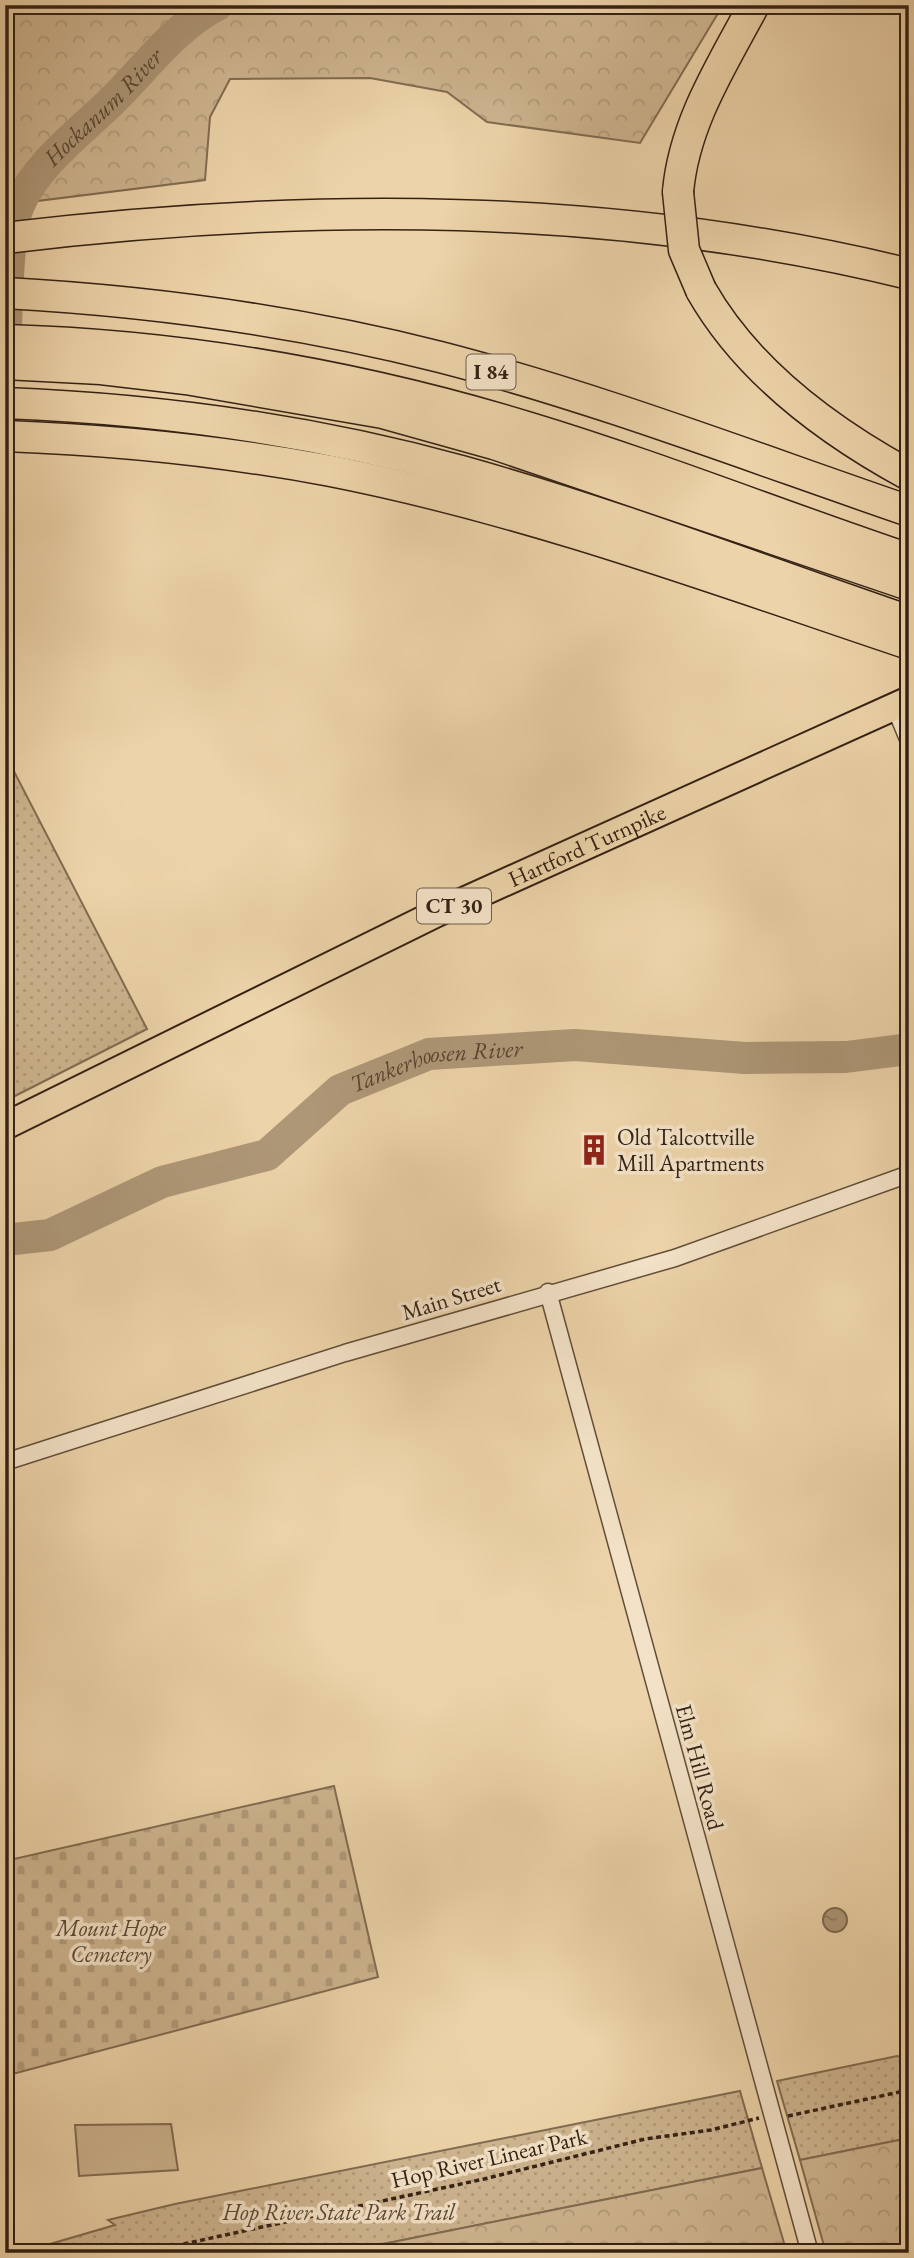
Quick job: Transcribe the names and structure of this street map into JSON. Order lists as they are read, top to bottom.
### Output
{
  "streets": {
    "highway": ["I 84"],
    "main road": ["Hartford Turnpike", "CT 30"],
    "street": ["Main Street", "Elm Hill Road"],
    "path": ["Hop River Linear Park"]
  },
  "crossings": [
    ["Main Street", "Elm Hill Road"]
  ],
  "water": ["Hockanum River", "Tankerhoosen River"],
  "parks": ["Mount Hope Cemetery", "Hop River State Park Trail"],
  "places": {
    "building": ["Old Talcottville Mill Apartments"]
  }
}
